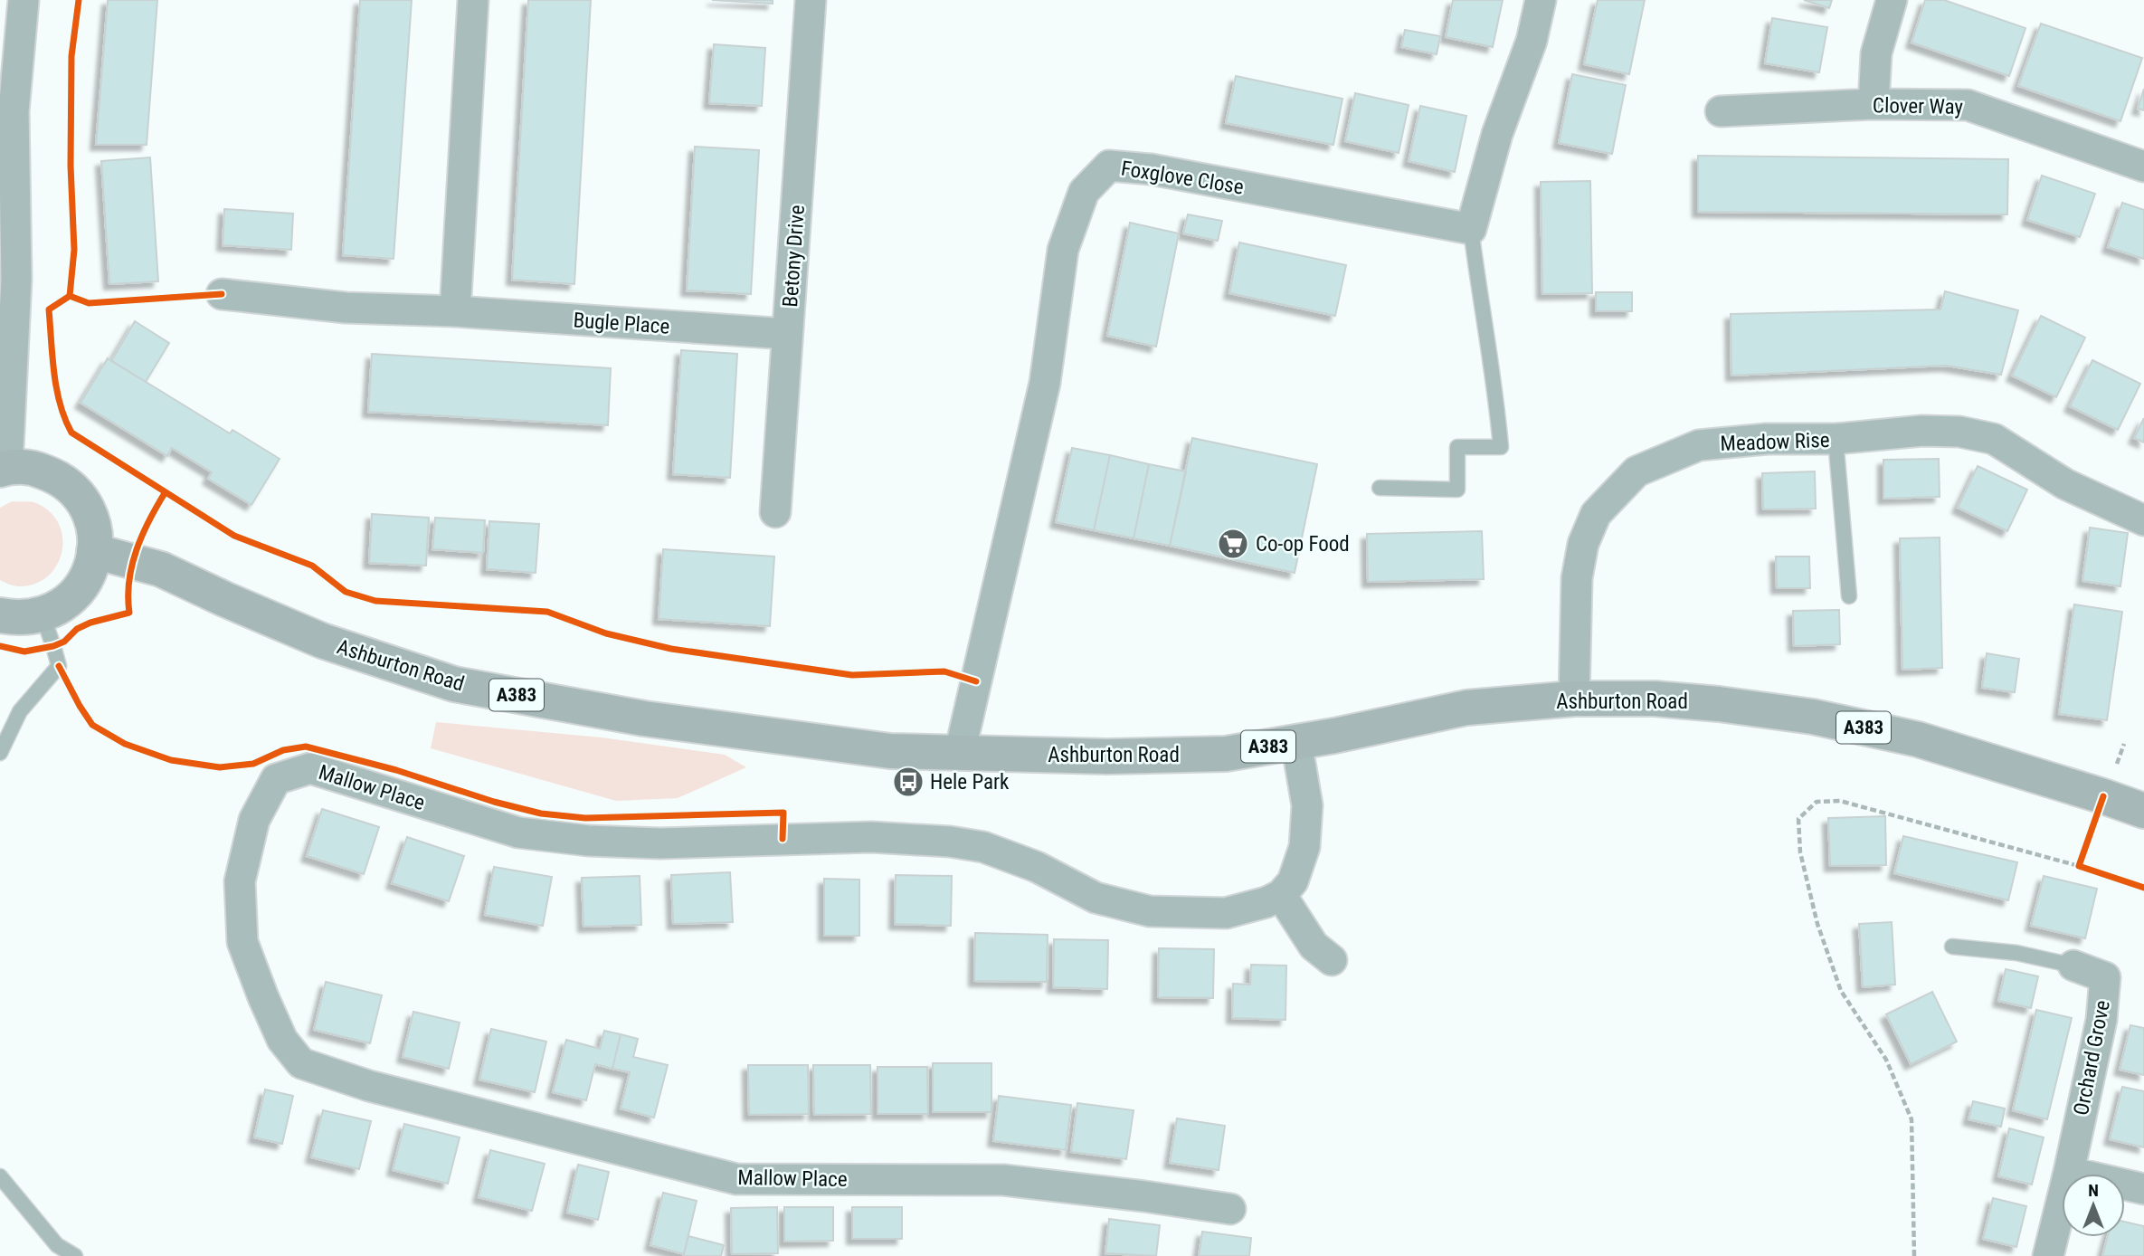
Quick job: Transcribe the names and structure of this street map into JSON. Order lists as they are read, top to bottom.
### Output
{
  "streets": {
    "main road": ["Ashburton Road", "A383"],
    "street": [
      "Clover Way",
      "Foxglove Close",
      "Betony Drive",
      "Bugle Place",
      "Meadow Rise",
      "Mallow Place",
      "Orchard Grove"
    ]
  },
  "crossings": [
    ["Foxglove Close", "Ashburton Road"],
    ["Betony Drive", "Bugle Place"],
    ["Meadow Rise", "Ashburton Road"]
  ],
  "places": {
    "supermarket": ["Co-op Food"],
    "bus stop": ["Hele Park"]
  },
  "north": "top"
}
